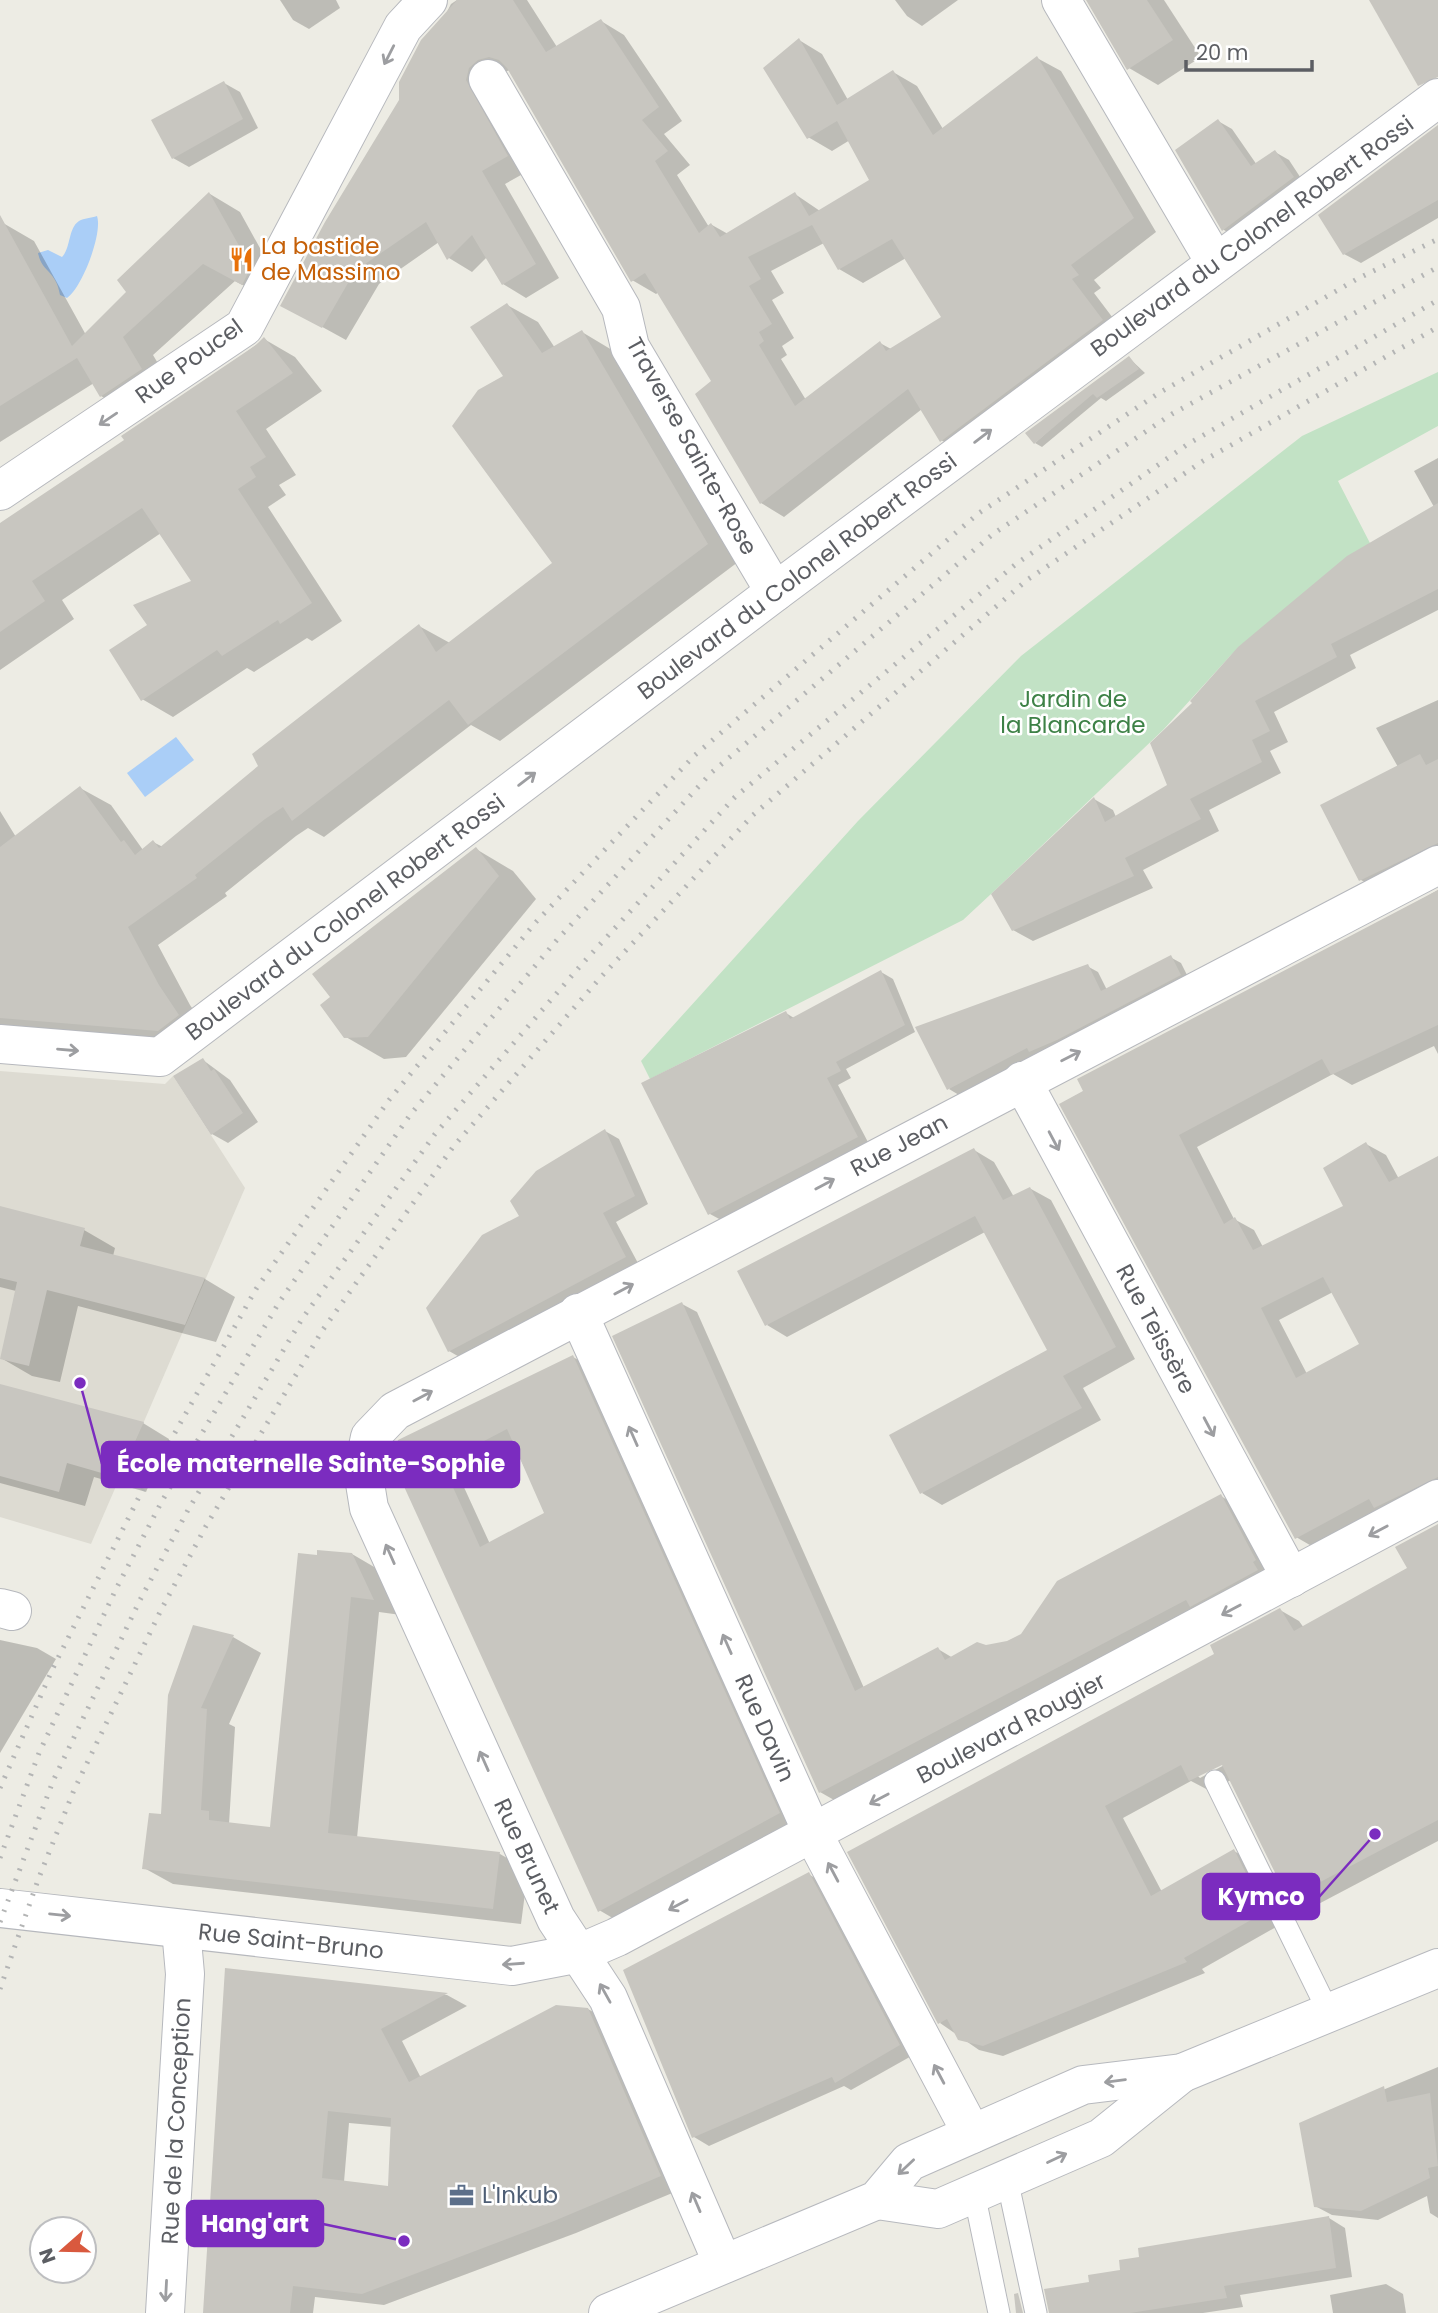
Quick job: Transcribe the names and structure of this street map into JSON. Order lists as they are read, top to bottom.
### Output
{
  "streets": {
    "street": [
      "Boulevard du Colonel Robert Rossi",
      "Rue Poucel",
      "Traverse Sainte-Rose",
      "Rue Jean",
      "Rue Teissère",
      "Rue Davin",
      "Boulevard Rougier",
      "Rue Brunet",
      "Rue Saint-Bruno",
      "Rue de la Conception"
    ]
  },
  "crossings": [
    ["Boulevard du Colonel Robert Rossi", "Traverse Sainte-Rose"],
    ["Rue Jean", "Rue Teissère"],
    ["Rue Jean", "Rue Davin"],
    ["Rue Jean", "Rue Brunet"],
    ["Rue Teissère", "Boulevard Rougier"],
    ["Rue Davin", "Boulevard Rougier"],
    ["Boulevard Rougier", "Rue Brunet"],
    ["Boulevard Rougier", "Rue Saint-Bruno"],
    ["Rue Brunet", "Rue Saint-Bruno"],
    ["Rue Saint-Bruno", "Rue de la Conception"]
  ],
  "one_way": [
    "Boulevard du Colonel Robert Rossi",
    "Rue Poucel",
    "Rue Jean",
    "Rue Teissère",
    "Rue Davin",
    "Boulevard Rougier",
    "Rue Brunet",
    "Rue de la Conception"
  ],
  "parks": ["Jardin de la Blancarde"],
  "places": {
    "restaurant": ["La bastide de Massimo"],
    "other": ["École maternelle Sainte-Sophie", "Kymco", "Hang'art"],
    "office": ["L'Inkub"]
  },
  "scale_bar": "20 m",
  "north": "left"
}
